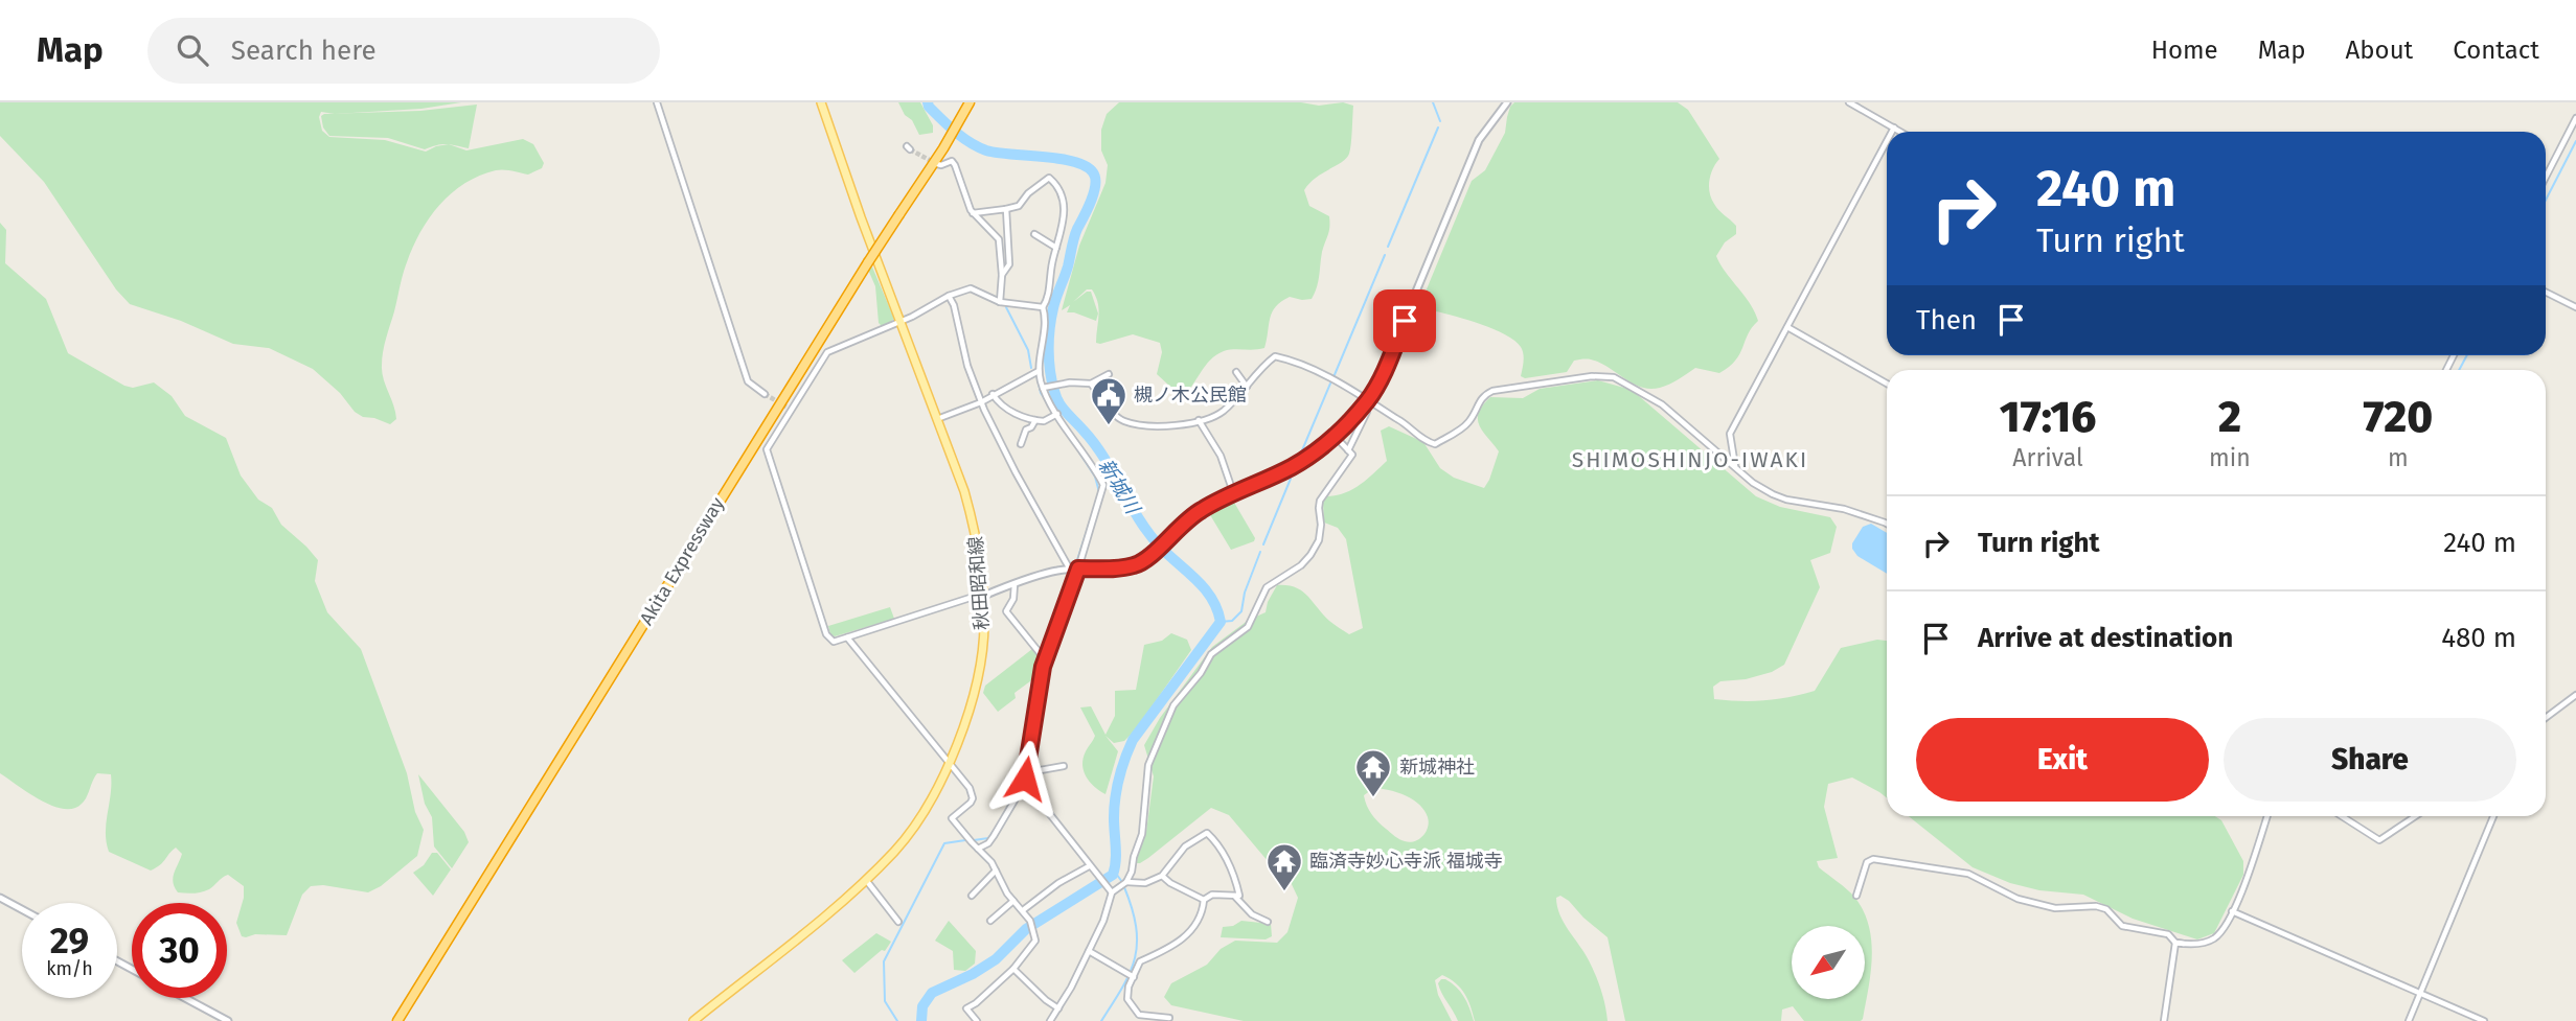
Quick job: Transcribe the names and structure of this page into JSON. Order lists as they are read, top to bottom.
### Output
{
  "streets": {
    "highway": ["Akita Expressway"],
    "main road": ["秋田昭和線"]
  },
  "districts": ["SHIMOSHINJO-IWAKI"],
  "water": ["新城川"],
  "places": {
    "public building": ["槻ノ木公民館"],
    "temple": ["新城神社", "臨済寺妙心寺派 福城寺"]
  },
  "north": "bottom left",
  "page": {
    "header": "Map",
    "search": "Search here",
    "nav": [
      "Home",
      "Map",
      "About",
      "Contact"
    ],
    "turn": ["240 m", "Turn right"],
    "then": "Then",
    "eta": [
      "17:16",
      "Arrival",
      "2",
      "min",
      "720",
      "m"
    ],
    "list": [
      {
        "name": "Turn right",
        "value": "240 m"
      },
      {
        "name": "Arrive at destination",
        "value": "480 m"
      }
    ],
    "buttons": ["Exit", "Share"],
    "speed": "29 km/h",
    "limit": "30"
  }
}
